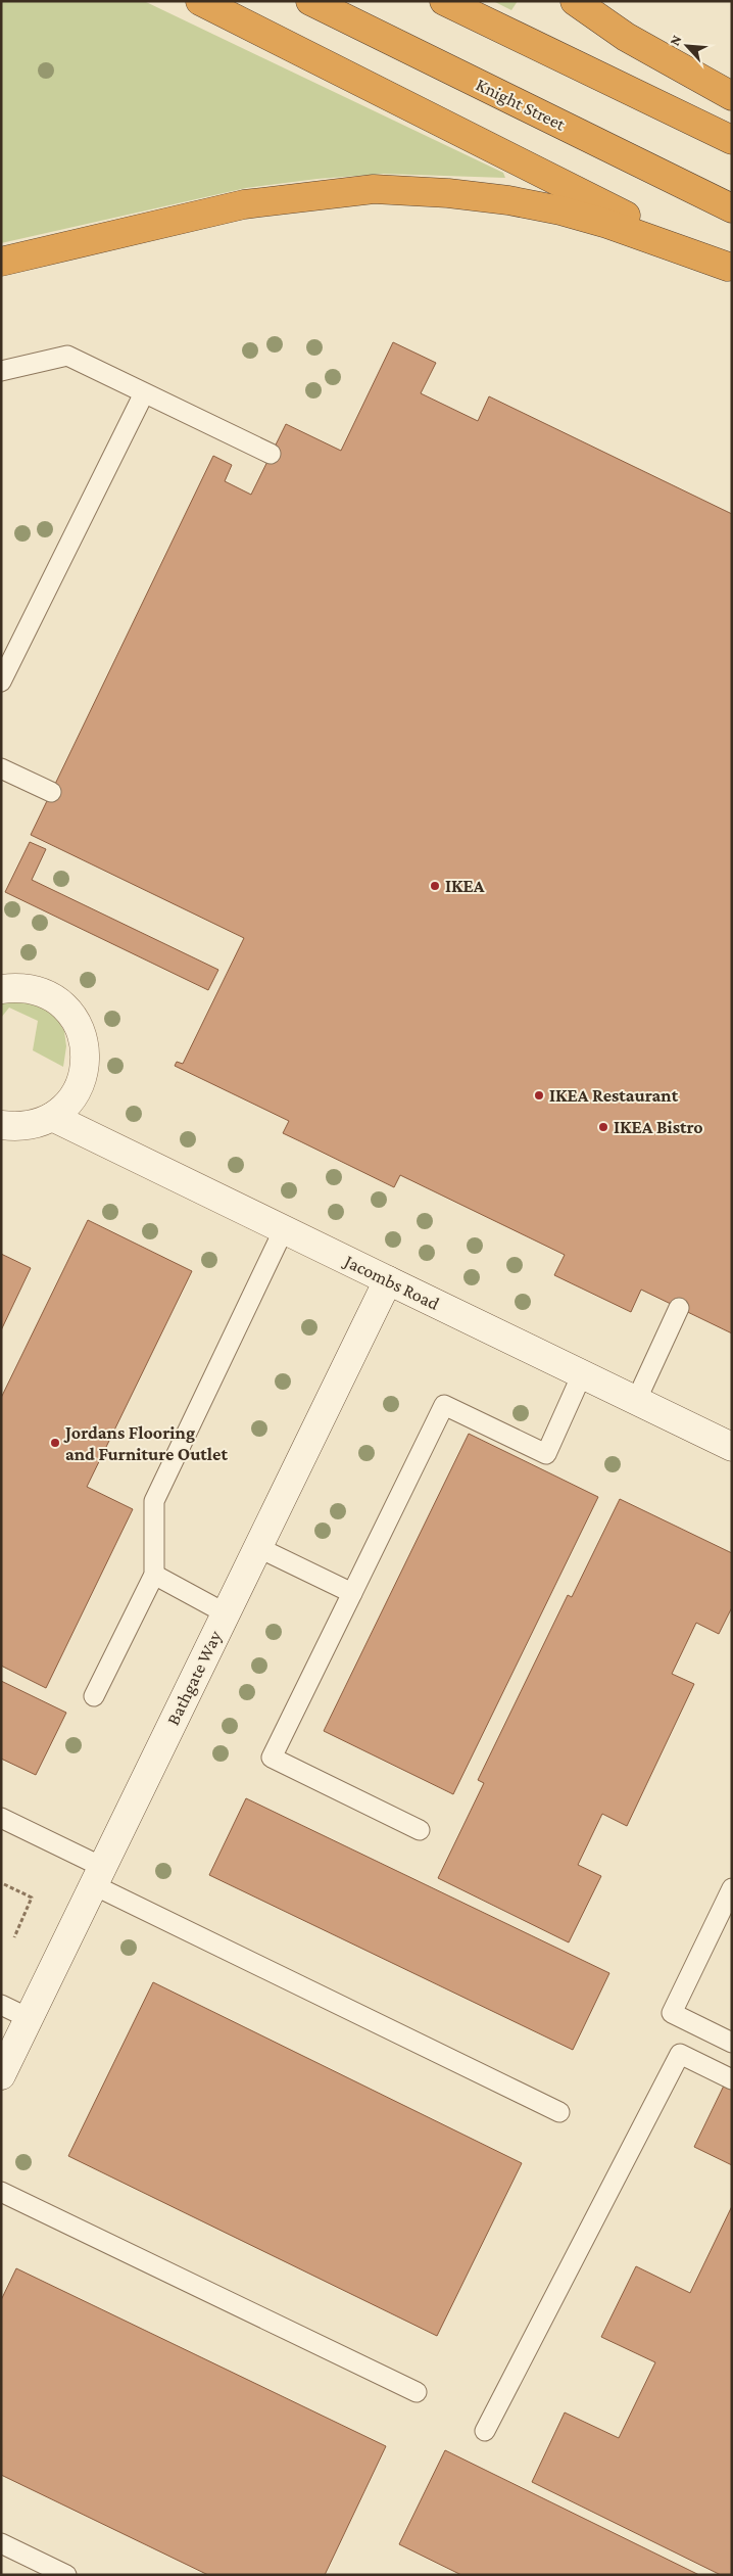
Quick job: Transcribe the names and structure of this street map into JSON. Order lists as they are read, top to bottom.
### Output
{
  "streets": {
    "highway": ["Knight Street"],
    "street": ["Jacombs Road", "Bathgate Way"]
  },
  "crossings": [
    ["Jacombs Road", "Bathgate Way"]
  ],
  "places": [
    "IKEA",
    "IKEA Restaurant",
    "IKEA Bistro",
    "Jordans Flooring and Furniture Outlet"
  ],
  "north": "top left"
}
